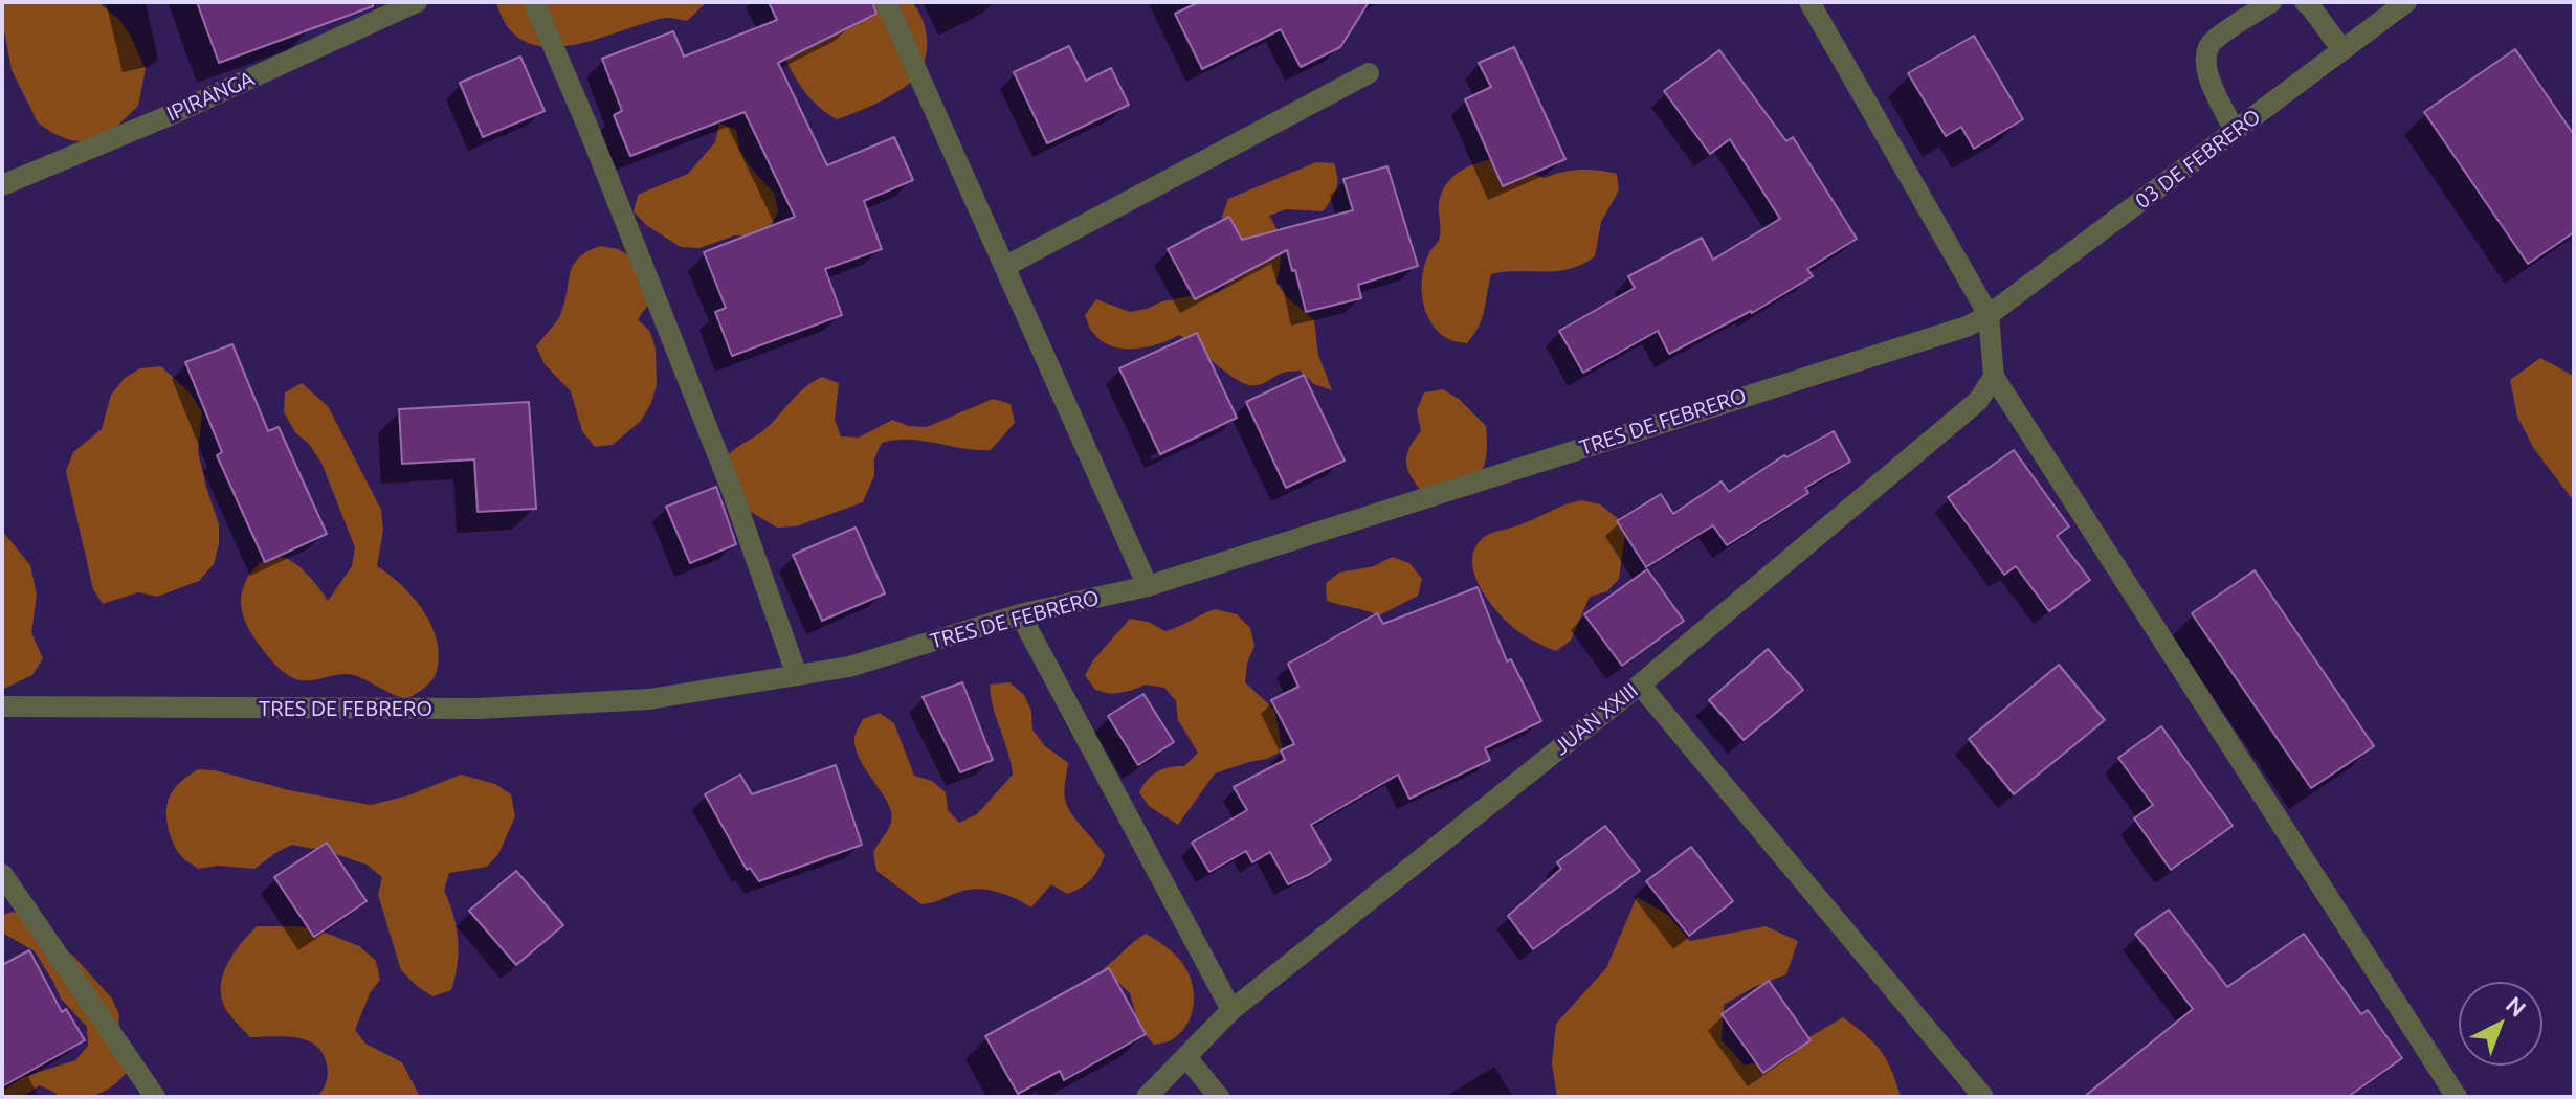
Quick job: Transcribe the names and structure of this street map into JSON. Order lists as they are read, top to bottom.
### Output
{
  "streets": {
    "street": [
      "IPIRANGA",
      "03 DE FEBRERO",
      "TRES DE FEBRERO",
      "JUAN XXIII"
    ]
  },
  "crossings": [
    ["03 DE FEBRERO", "TRES DE FEBRERO"]
  ],
  "north": "top right"
}
